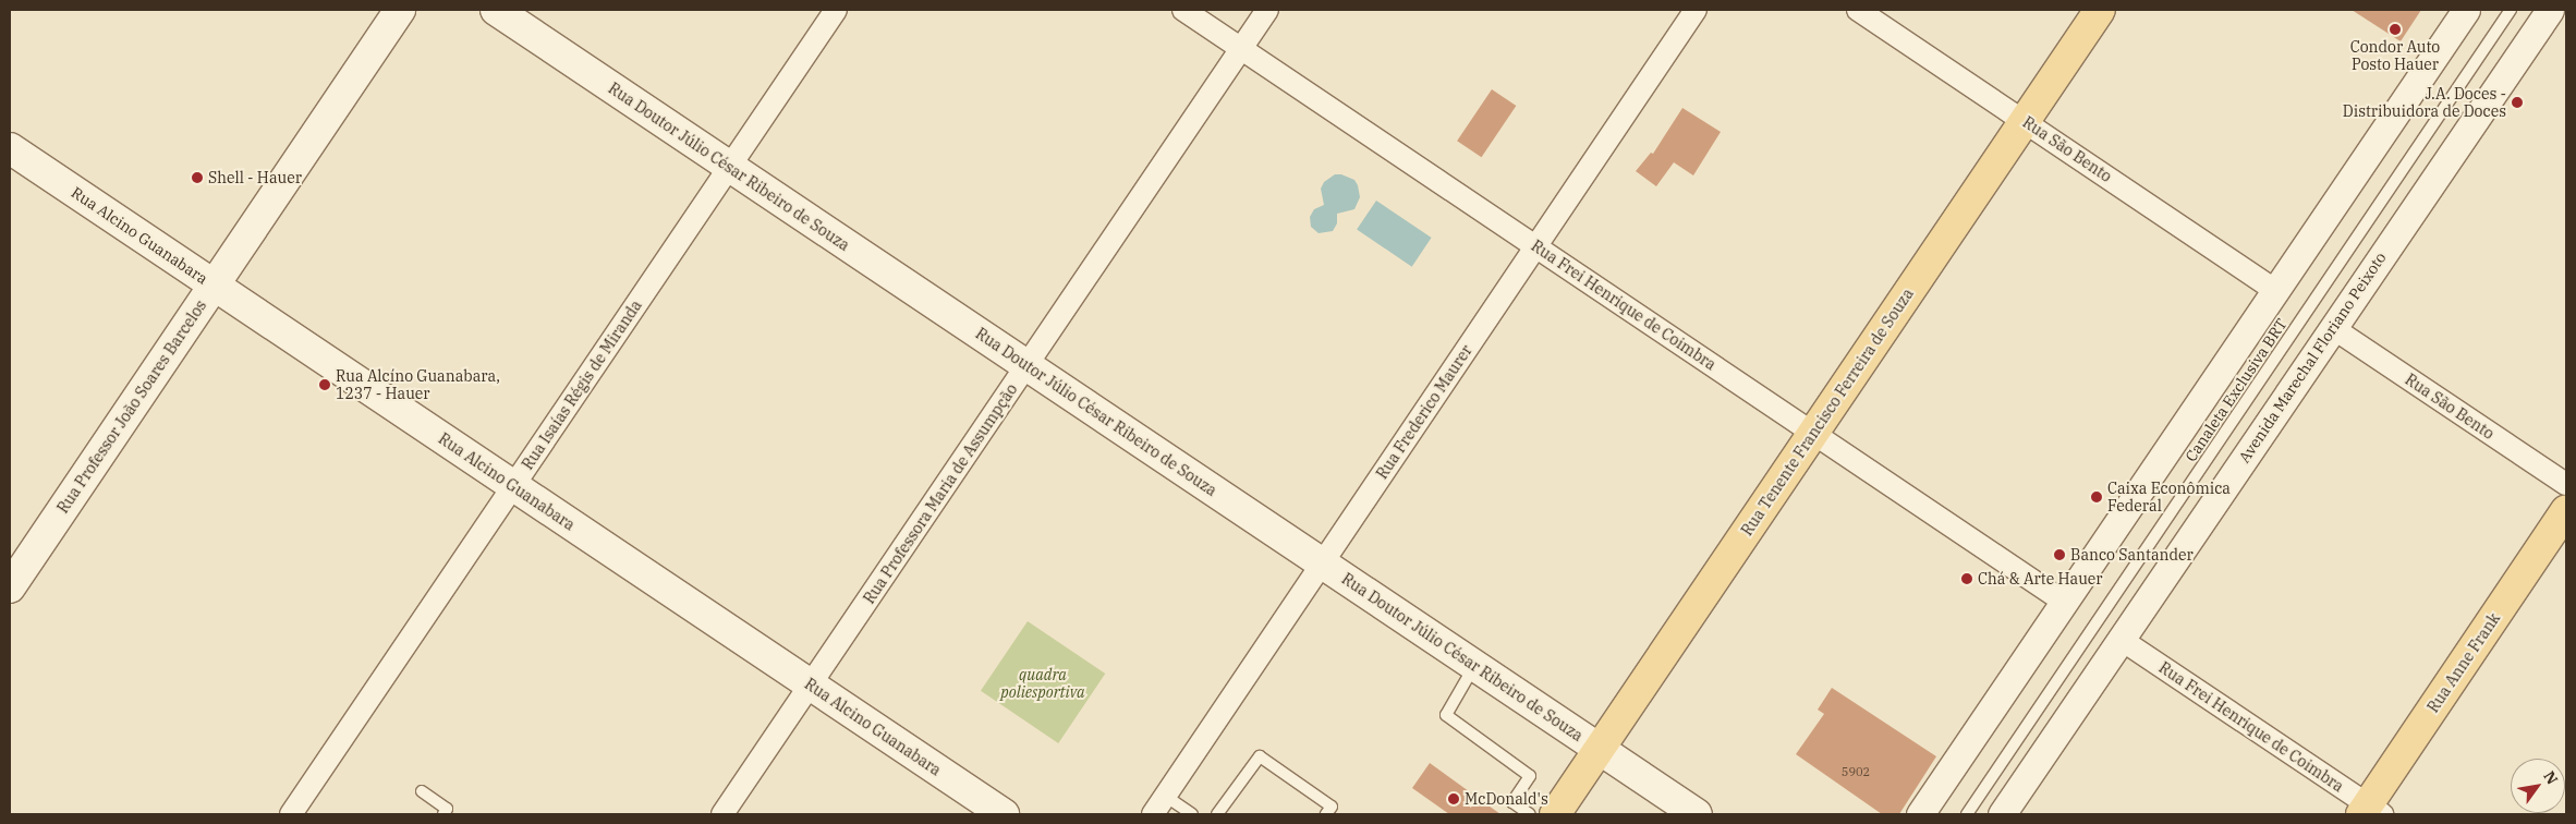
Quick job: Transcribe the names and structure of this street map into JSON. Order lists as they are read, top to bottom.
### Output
{
  "streets": {
    "main road": [
      "Rua Doutor Júlio César Ribeiro de Souza",
      "Rua Alcino Guanabara",
      "Rua Professor João Soares Barcelos",
      "Rua Tenente Francisco Ferreira de Souza",
      "Rua Anne Frank"
    ],
    "street": [
      "Rua São Bento",
      "Rua Frei Henrique de Coimbra",
      "Avenida Marechal Floriano Peixoto",
      "Rua Isaías Régis de Miranda",
      "Rua Frederico Maurer",
      "Rua Professora Maria de Assumpção"
    ],
    "lane": ["Canaleta Exclusiva BRT"]
  },
  "crossings": [
    ["Rua São Bento", "Avenida Marechal Floriano Peixoto"],
    ["Rua São Bento", "Rua Tenente Francisco Ferreira de Souza"],
    ["Rua Doutor Júlio César Ribeiro de Souza", "Rua Isaías Régis de Miranda"],
    ["Rua Doutor Júlio César Ribeiro de Souza", "Rua Frederico Maurer"],
    ["Rua Doutor Júlio César Ribeiro de Souza", "Rua Tenente Francisco Ferreira de Souza"],
    ["Rua Doutor Júlio César Ribeiro de Souza", "Rua Professora Maria de Assumpção"],
    ["Rua Alcino Guanabara", "Rua Isaías Régis de Miranda"],
    ["Rua Alcino Guanabara", "Rua Professor João Soares Barcelos"],
    ["Rua Alcino Guanabara", "Rua Professora Maria de Assumpção"],
    ["Rua Frei Henrique de Coimbra", "Avenida Marechal Floriano Peixoto"],
    ["Rua Frei Henrique de Coimbra", "Rua Frederico Maurer"],
    ["Rua Frei Henrique de Coimbra", "Rua Tenente Francisco Ferreira de Souza"],
    ["Rua Frei Henrique de Coimbra", "Rua Professora Maria de Assumpção"],
    ["Rua Frei Henrique de Coimbra", "Rua Anne Frank"]
  ],
  "parks": ["quadra poliesportiva"],
  "places": [
    "Condor Auto Posto Hauer",
    "J.A. Doces - Distribuidora de Doces",
    "Shell - Hauer",
    "Rua Alcíno Guanabara, 1237 - Hauer",
    "Caixa Econômica Federal",
    "Banco Santander",
    "Chá & Arte Hauer",
    "McDonald's"
  ],
  "house_numbers": ["5902"],
  "north": "top right"
}
